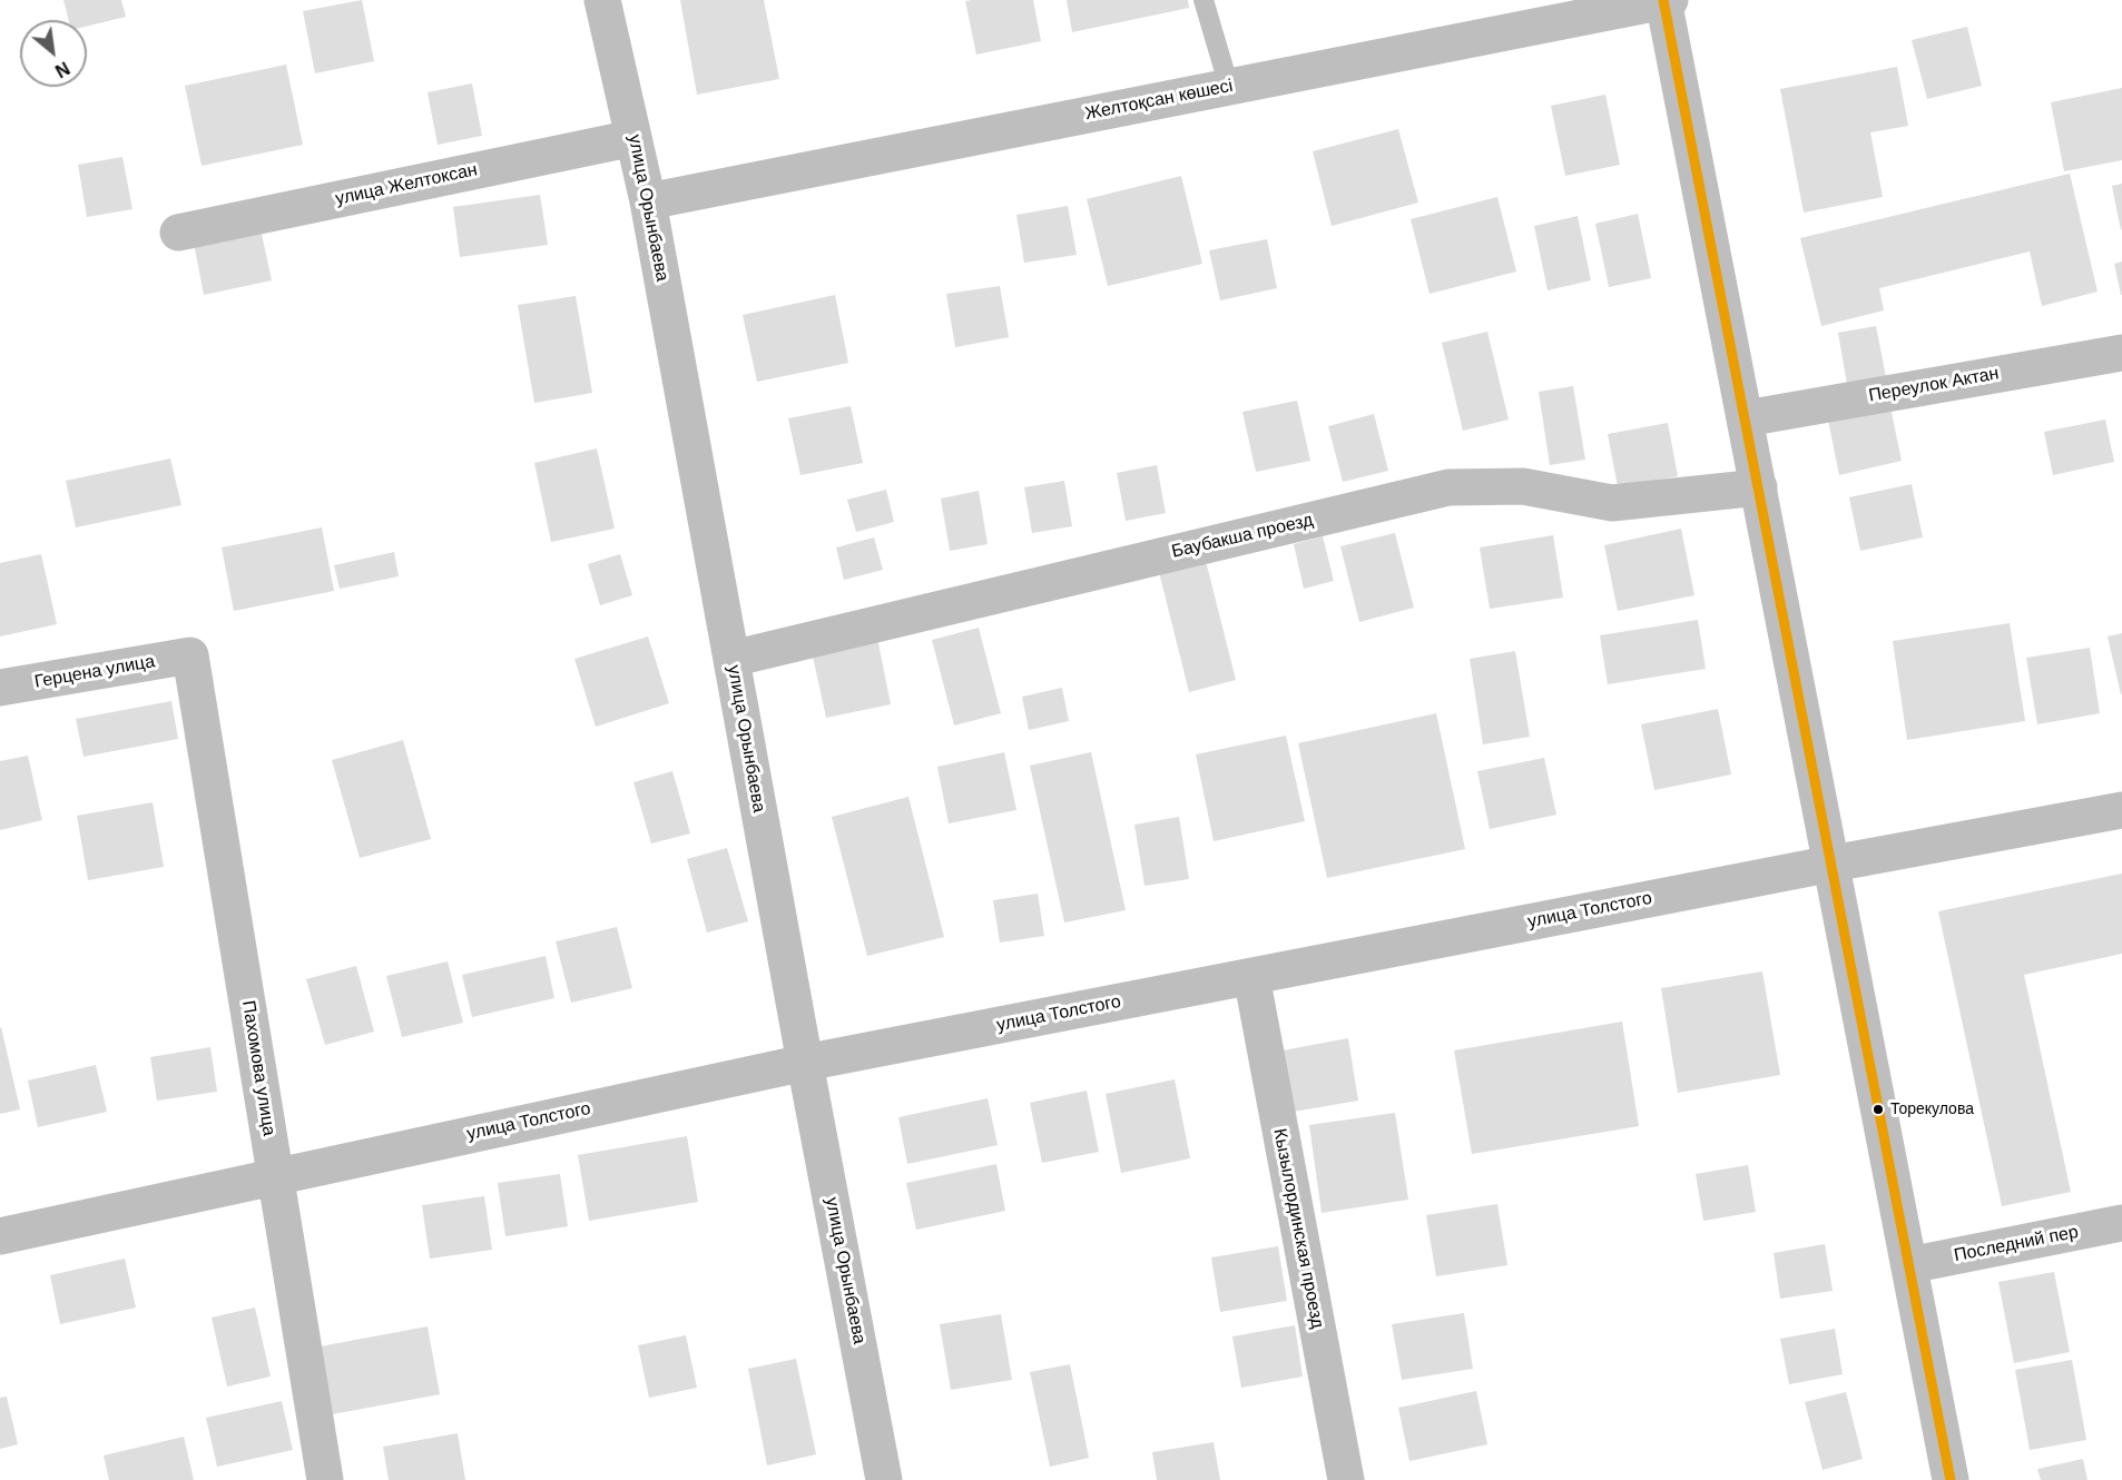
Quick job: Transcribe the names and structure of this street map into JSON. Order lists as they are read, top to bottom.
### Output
{
  "streets": {
    "street": [
      "Желтоқсан көшесі",
      "улица Желтоксан",
      "улица Орынбаева",
      "Переулок Актан",
      "Баубакша проезд",
      "Герцена улица",
      "улица Толстого",
      "Пахомова улица",
      "Кызылординская проезд",
      "Последний пер"
    ]
  },
  "crossings": [
    ["Желтоқсан көшесі", "улица Орынбаева"],
    ["улица Желтоксан", "улица Орынбаева"],
    ["улица Орынбаева", "Баубакша проезд"],
    ["улица Орынбаева", "улица Толстого"],
    ["Герцена улица", "Пахомова улица"],
    ["улица Толстого", "Пахомова улица"],
    ["улица Толстого", "Кызылординская проезд"]
  ],
  "places": ["Торекулова"],
  "north": "bottom right"
}
